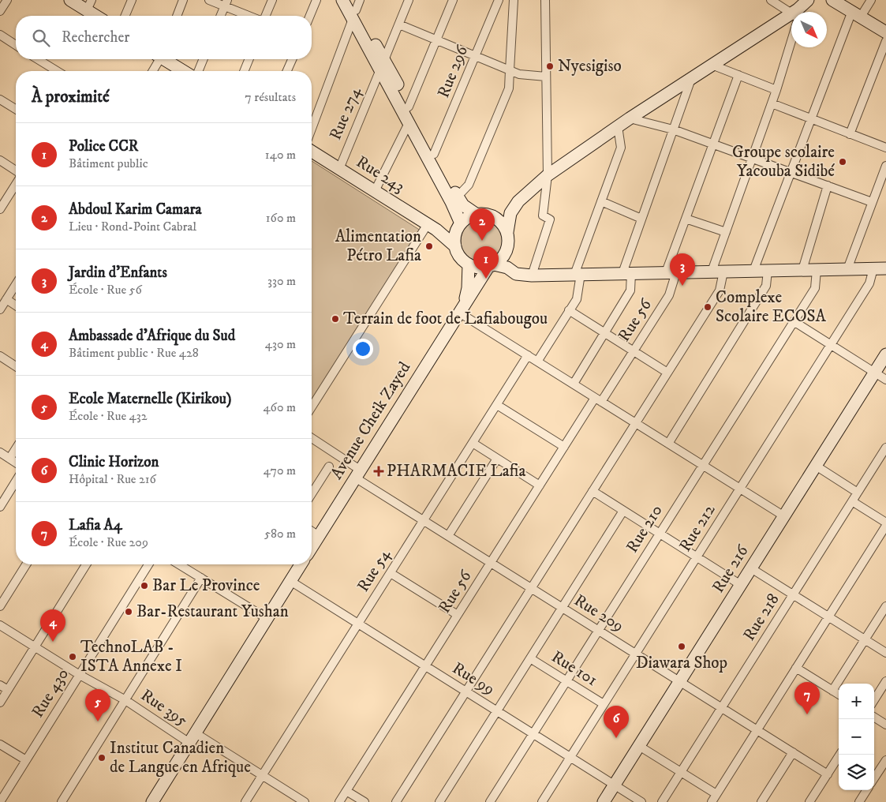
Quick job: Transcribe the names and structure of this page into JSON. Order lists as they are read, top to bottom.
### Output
{
  "streets": {
    "street": [
      "Rue 296",
      "Rue 274",
      "Rue 243",
      "Rue 56",
      "Avenue Cheik Zayed",
      "Rue 212",
      "Rue 210",
      "Rue 216",
      "Rue 54",
      "Rue 209",
      "Rue 218",
      "Rue 101",
      "Rue 99",
      "Rue 430",
      "Rue 395"
    ]
  },
  "crossings": [
    ["Rue 274", "Rue 243"],
    ["Rue 243", "Avenue Cheik Zayed"],
    ["Rue 56", "Rue 209"],
    ["Rue 56", "Rue 99"],
    ["Avenue Cheik Zayed", "Rue 209"],
    ["Rue 212", "Rue 209"],
    ["Rue 212", "Rue 101"],
    ["Rue 212", "Rue 99"],
    ["Rue 210", "Rue 209"],
    ["Rue 210", "Rue 101"],
    ["Rue 210", "Rue 99"],
    ["Rue 216", "Rue 209"],
    ["Rue 216", "Rue 99"],
    ["Rue 54", "Rue 209"],
    ["Rue 54", "Rue 99"],
    ["Rue 54", "Rue 395"],
    ["Rue 209", "Rue 218"],
    ["Rue 430", "Rue 395"]
  ],
  "places": {
    "other": [
      "Nyesigiso",
      "Groupe scolaire Yacouba Sidibé",
      "Alimentation Pétro Lafia",
      "Complexe Scolaire ECOSA",
      "Terrain de foot de Lafiabougou",
      "Bar Le Province",
      "Bar-Restaurant Yushan",
      "Diawara Shop",
      "TechnoLAB - ISTA Annexe I",
      "Institut Canadien de Langue en Afrique"
    ],
    "health": ["PHARMACIE Lafia"]
  },
  "north": "bottom right",
  "page": {
    "search": "Rechercher",
    "heading": ["À proximité", "7 résultats"],
    "list": [
      {
        "mark": "1",
        "name": "Police CCR",
        "note": "Bâtiment public",
        "value": "140 m"
      },
      {
        "mark": "2",
        "name": "Abdoul Karim Camara",
        "note": "Lieu · Rond-Point Cabral",
        "value": "160 m"
      },
      {
        "mark": "3",
        "name": "Jardin d'Enfants",
        "note": "École · Rue 56",
        "value": "330 m"
      },
      {
        "mark": "4",
        "name": "Ambassade d'Afrique du Sud",
        "note": "Bâtiment public · Rue 428",
        "value": "430 m"
      },
      {
        "mark": "5",
        "name": "Ecole Maternelle (Kirikou)",
        "note": "École · Rue 432",
        "value": "460 m"
      },
      {
        "mark": "6",
        "name": "Clinic Horizon",
        "note": "Hôpital · Rue 216",
        "value": "470 m"
      },
      {
        "mark": "7",
        "name": "Lafia A4",
        "note": "École · Rue 209",
        "value": "580 m"
      }
    ],
    "pins": [
      "2",
      "1",
      "3",
      "4",
      "7",
      "5",
      "6"
    ],
    "map_buttons": ["+", "−"]
  }
}
